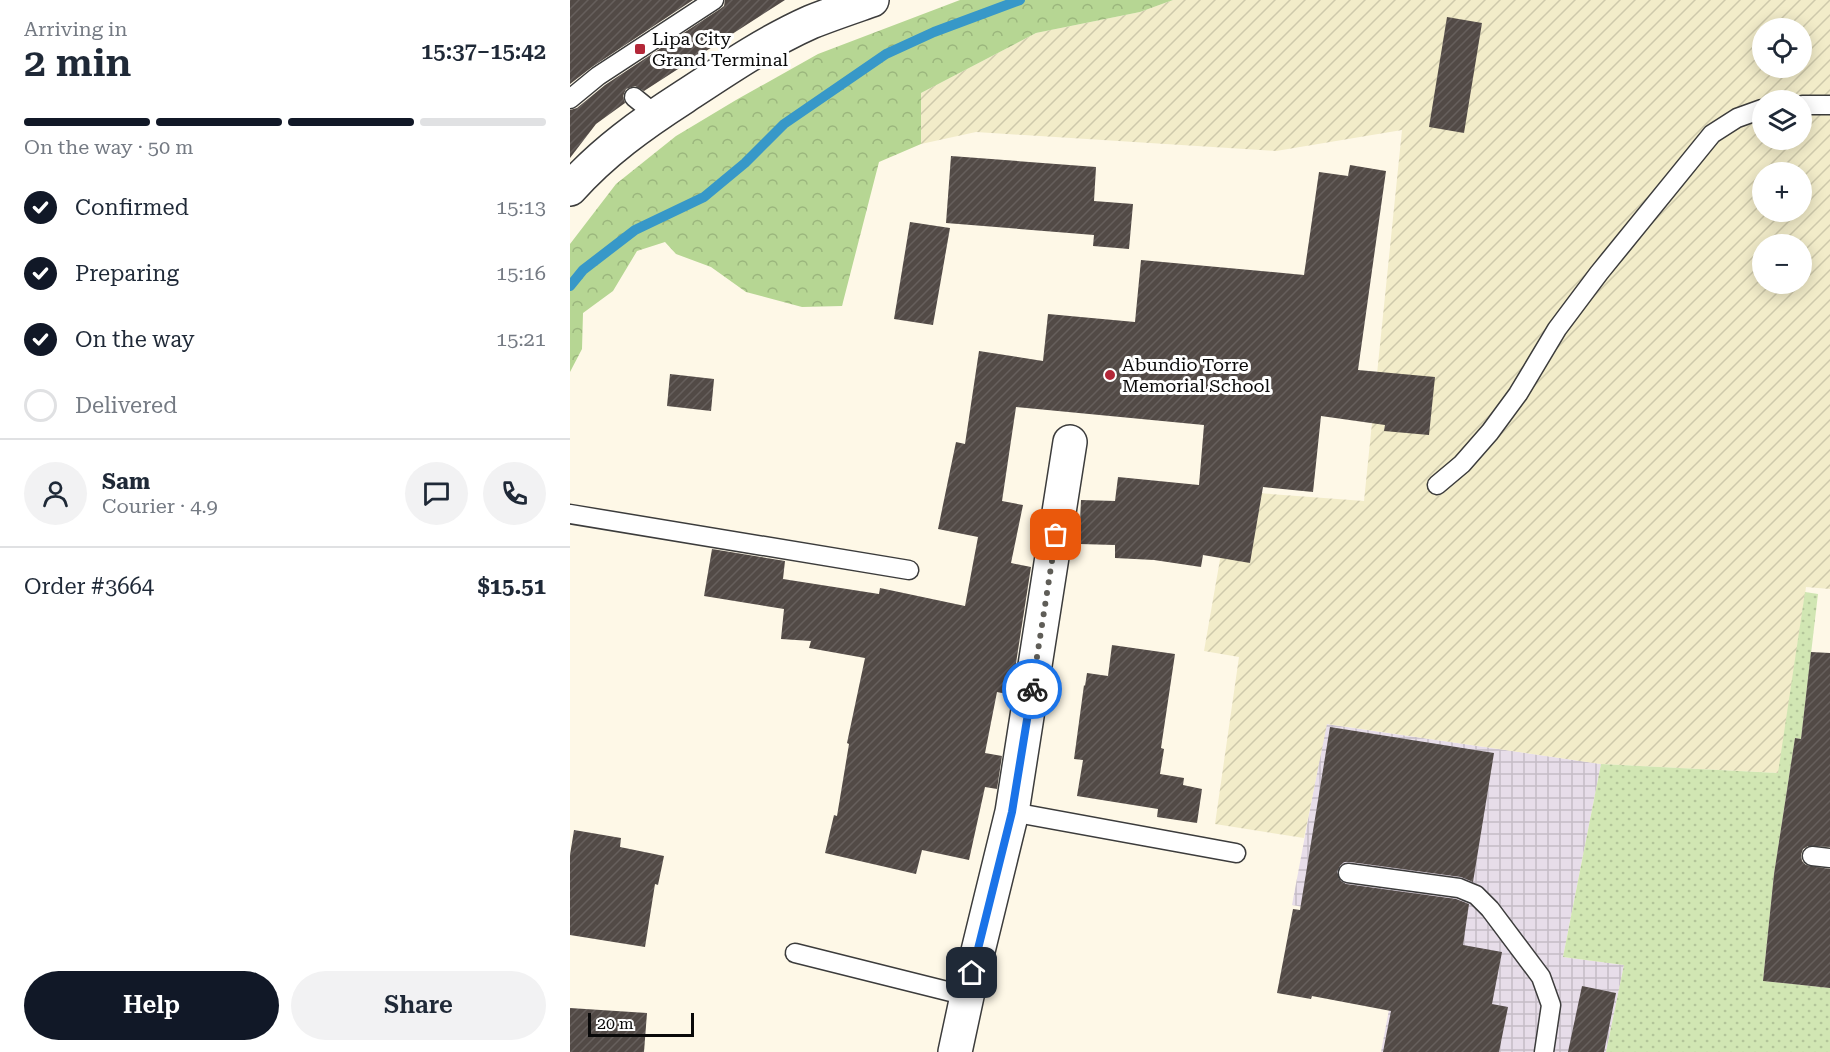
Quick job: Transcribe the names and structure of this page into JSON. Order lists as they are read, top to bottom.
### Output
{
  "places": {
    "transit": ["Lipa City Grand Terminal"],
    "other": ["Abundio Torre Memorial School"]
  },
  "scale_bar": "20 m",
  "page": {
    "heading": ["2 min", "Arriving in", "15:37–15:42"],
    "panel": [
      "Sam",
      "Courier · 4.9",
      "Order #3664",
      "$15.51"
    ],
    "map_buttons": ["+", "−"],
    "bar": "On the way · 50 m",
    "list": [
      ["Confirmed", "15:13"],
      ["Preparing", "15:16"],
      ["On the way", "15:21"],
      "Delivered"
    ],
    "buttons": ["Help", "Share"],
    "scale": "20 m"
  }
}
